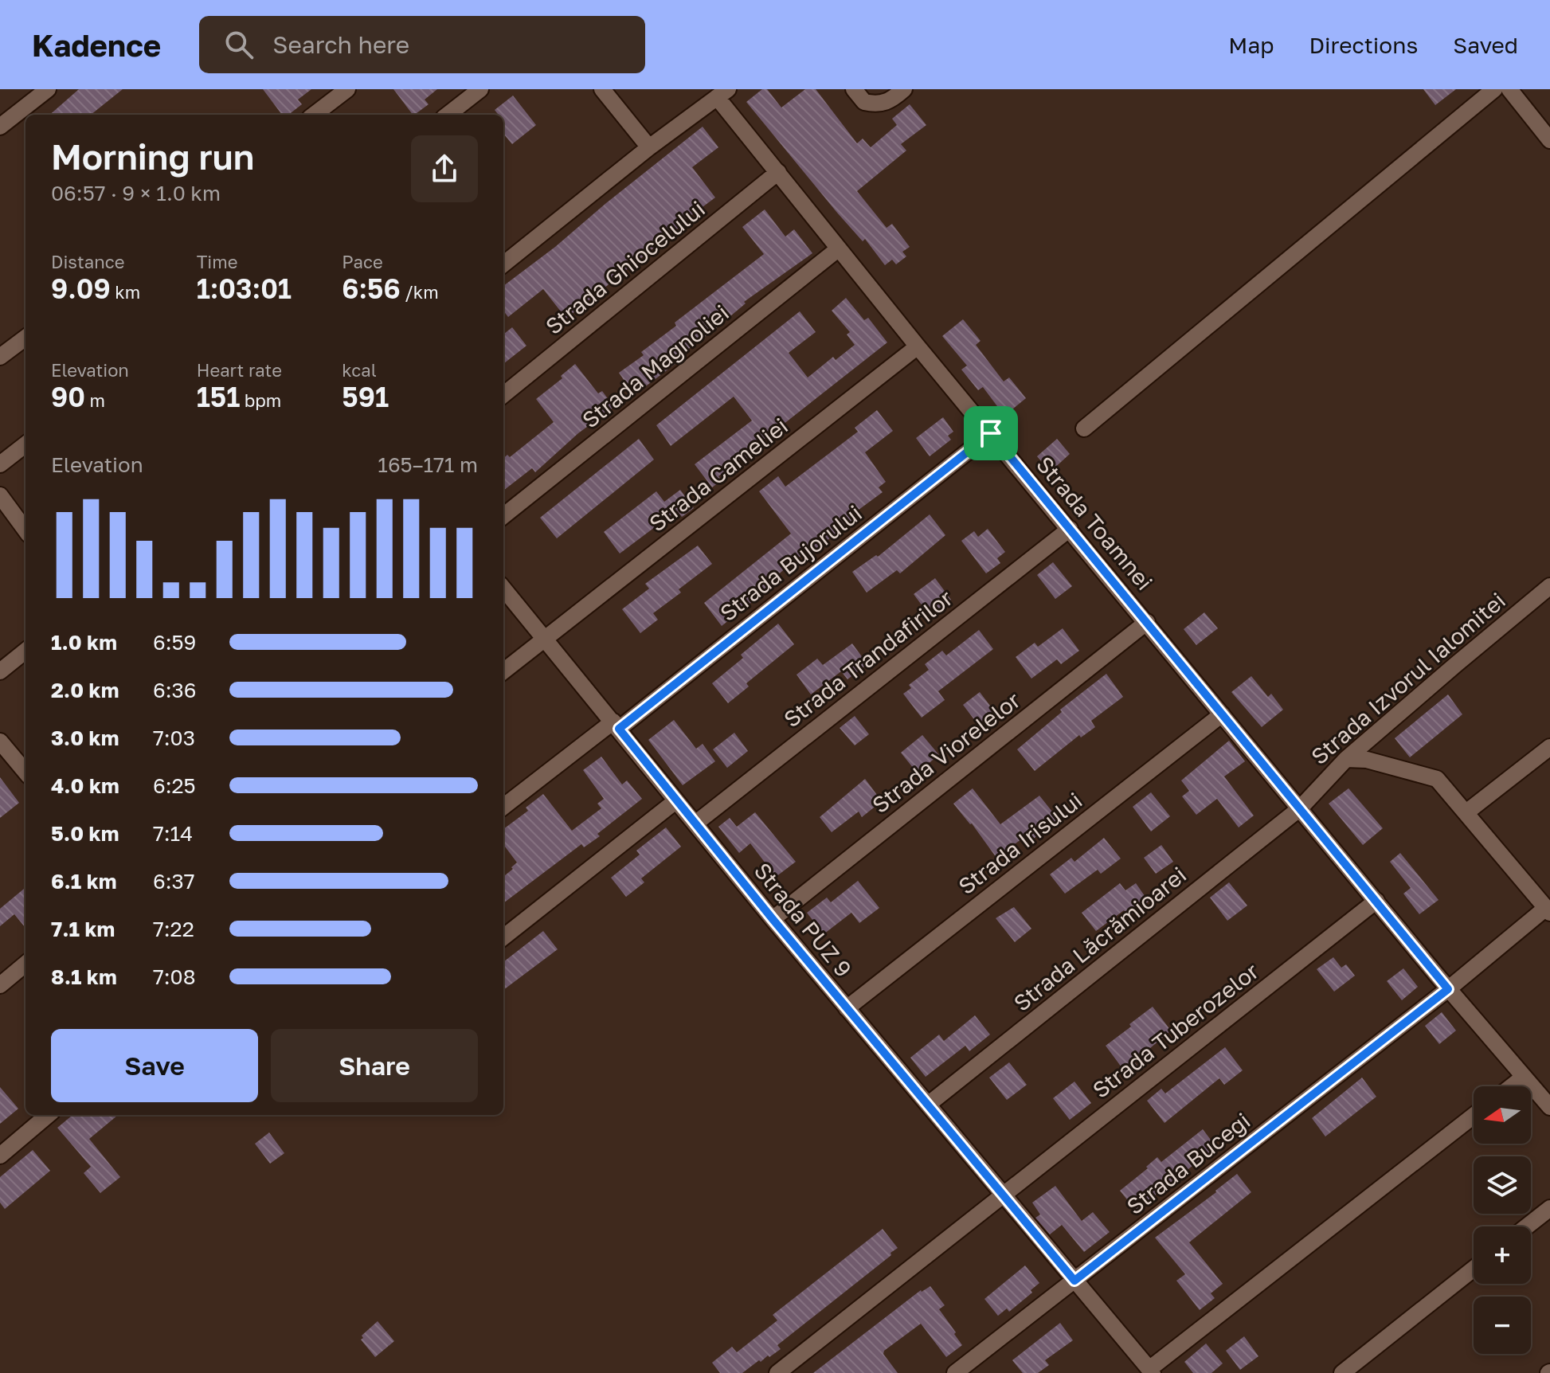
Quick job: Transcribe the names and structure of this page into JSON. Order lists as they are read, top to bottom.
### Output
{
  "streets": {
    "street": [
      "Strada Ghiocelului",
      "Strada Magnoliei",
      "Strada Cameliei",
      "Strada Toamnei",
      "Strada Bujorului",
      "Strada Trandafirilor",
      "Strada Izvorul Ialomitei",
      "Strada Viorelelor",
      "Strada Irisului",
      "Strada PUZ 9",
      "Strada Lăcrămioarei",
      "Strada Tuberozelor",
      "Strada Bucegi"
    ]
  },
  "crossings": [
    ["Strada Ghiocelului", "Strada Toamnei"],
    ["Strada Magnoliei", "Strada Toamnei"],
    ["Strada Cameliei", "Strada Toamnei"],
    ["Strada Cameliei", "Strada PUZ 9"],
    ["Strada Toamnei", "Strada Bujorului"],
    ["Strada Toamnei", "Strada Trandafirilor"],
    ["Strada Toamnei", "Strada Izvorul Ialomitei"],
    ["Strada Toamnei", "Strada Viorelelor"],
    ["Strada Toamnei", "Strada Irisului"],
    ["Strada Toamnei", "Strada Lăcrămioarei"],
    ["Strada Toamnei", "Strada Tuberozelor"],
    ["Strada Toamnei", "Strada Bucegi"],
    ["Strada Bujorului", "Strada PUZ 9"],
    ["Strada Trandafirilor", "Strada PUZ 9"],
    ["Strada Izvorul Ialomitei", "Strada Lăcrămioarei"],
    ["Strada Viorelelor", "Strada PUZ 9"],
    ["Strada Irisului", "Strada PUZ 9"],
    ["Strada PUZ 9", "Strada Lăcrămioarei"],
    ["Strada PUZ 9", "Strada Tuberozelor"],
    ["Strada PUZ 9", "Strada Bucegi"]
  ],
  "north": "left",
  "page": {
    "header": "Kadence",
    "search": "Search here",
    "nav": ["Map", "Directions", "Saved"],
    "heading": ["Morning run", "06:57 · 9 × 1.0 km"],
    "stats": [
      ["Distance", "9.09 km"],
      ["Time", "1:03:01"],
      ["Pace", "6:56 /km"],
      ["Elevation", "90 m"],
      ["Heart rate", "151 bpm"],
      ["kcal", "591"]
    ],
    "chart": ["Elevation", "165–171 m"],
    "list": [
      {
        "name": "1.0 km",
        "note": "6:59"
      },
      {
        "name": "2.0 km",
        "note": "6:36"
      },
      {
        "name": "3.0 km",
        "note": "7:03"
      },
      {
        "name": "4.0 km",
        "note": "6:25"
      },
      {
        "name": "5.0 km",
        "note": "7:14"
      },
      {
        "name": "6.1 km",
        "note": "6:37"
      },
      {
        "name": "7.1 km",
        "note": "7:22"
      },
      {
        "name": "8.1 km",
        "note": "7:08"
      }
    ],
    "buttons": ["Save", "Share"],
    "map_buttons": ["+", "−"]
  }
}
